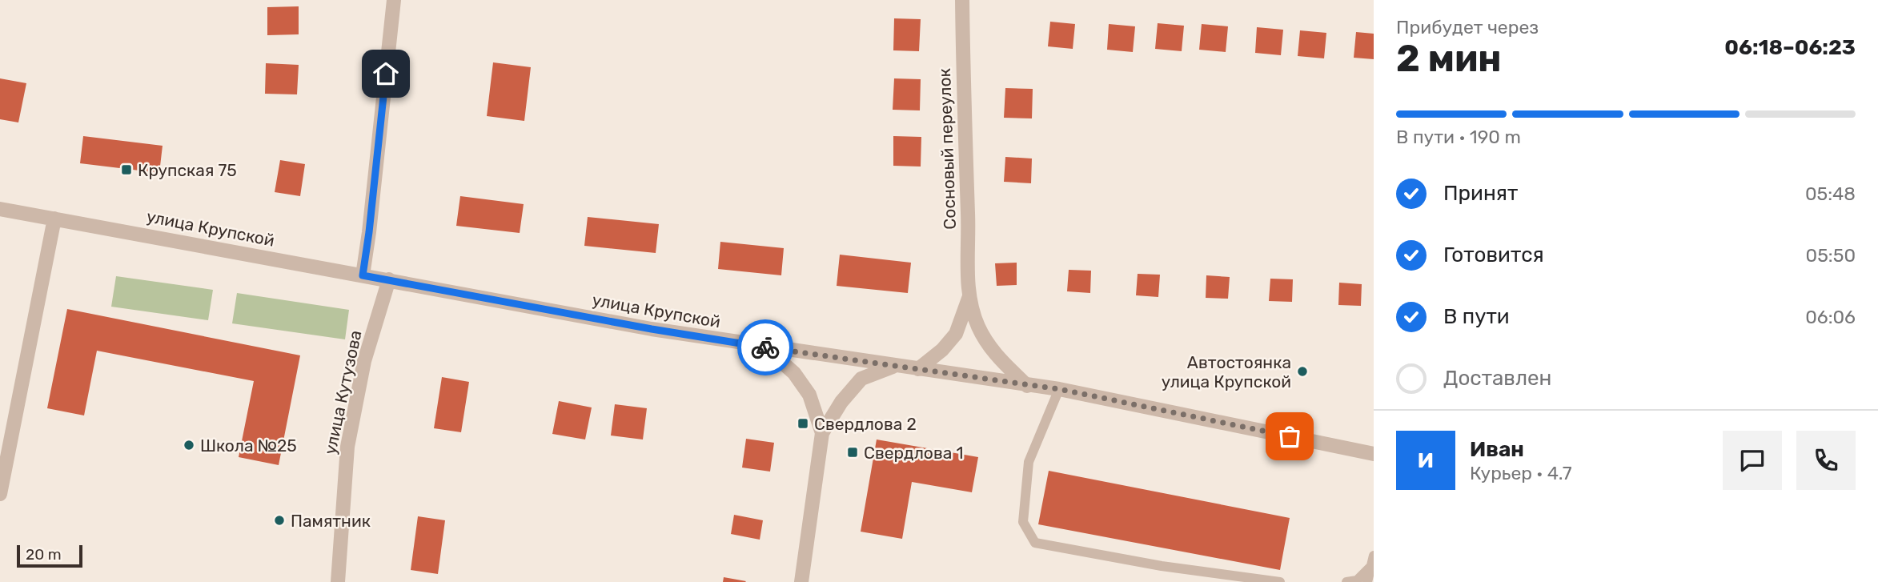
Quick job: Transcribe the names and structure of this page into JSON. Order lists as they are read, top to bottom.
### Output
{
  "streets": {
    "street": ["Сосновый переулок", "улица Крупской", "улица Кутузова"]
  },
  "crossings": [
    ["Сосновый переулок", "улица Крупской"],
    ["улица Крупской", "улица Кутузова"]
  ],
  "places": {
    "transit": ["Крупская 75", "Свердлова 2", "Свердлова 1"],
    "other": ["Автостоянка улица Крупской", "Школа №25", "Памятник"]
  },
  "scale_bar": "20 m",
  "page": {
    "heading": ["2 мин", "Прибудет через", "06:18–06:23"],
    "panel": ["Иван", "Курьер · 4.7"],
    "bar": "В пути · 190 m",
    "list": [
      ["Принят", "05:48"],
      ["Готовится", "05:50"],
      ["В пути", "06:06"],
      "Доставлен"
    ],
    "round": "И",
    "scale": "20 m"
  }
}
